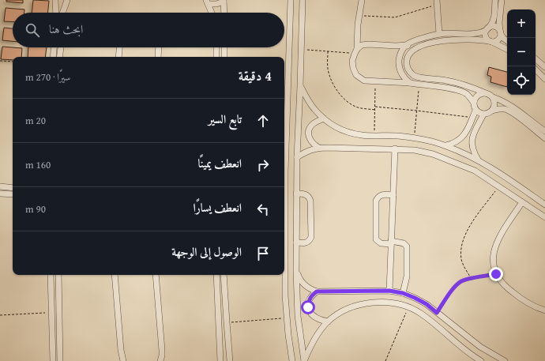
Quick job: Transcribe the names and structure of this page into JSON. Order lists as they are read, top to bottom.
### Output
{
  "page": {
    "map_buttons": ["+", "−"],
    "search": "ابحث هنا",
    "heading": ["4 دقيقة", "سيرًا · 270 m"],
    "list": [
      ["تابع السير", "20 m"],
      ["انعطف يمينًا", "160 m"],
      ["انعطف يسارًا", "90 m"],
      "الوصول إلى الوجهة"
    ]
  }
}
